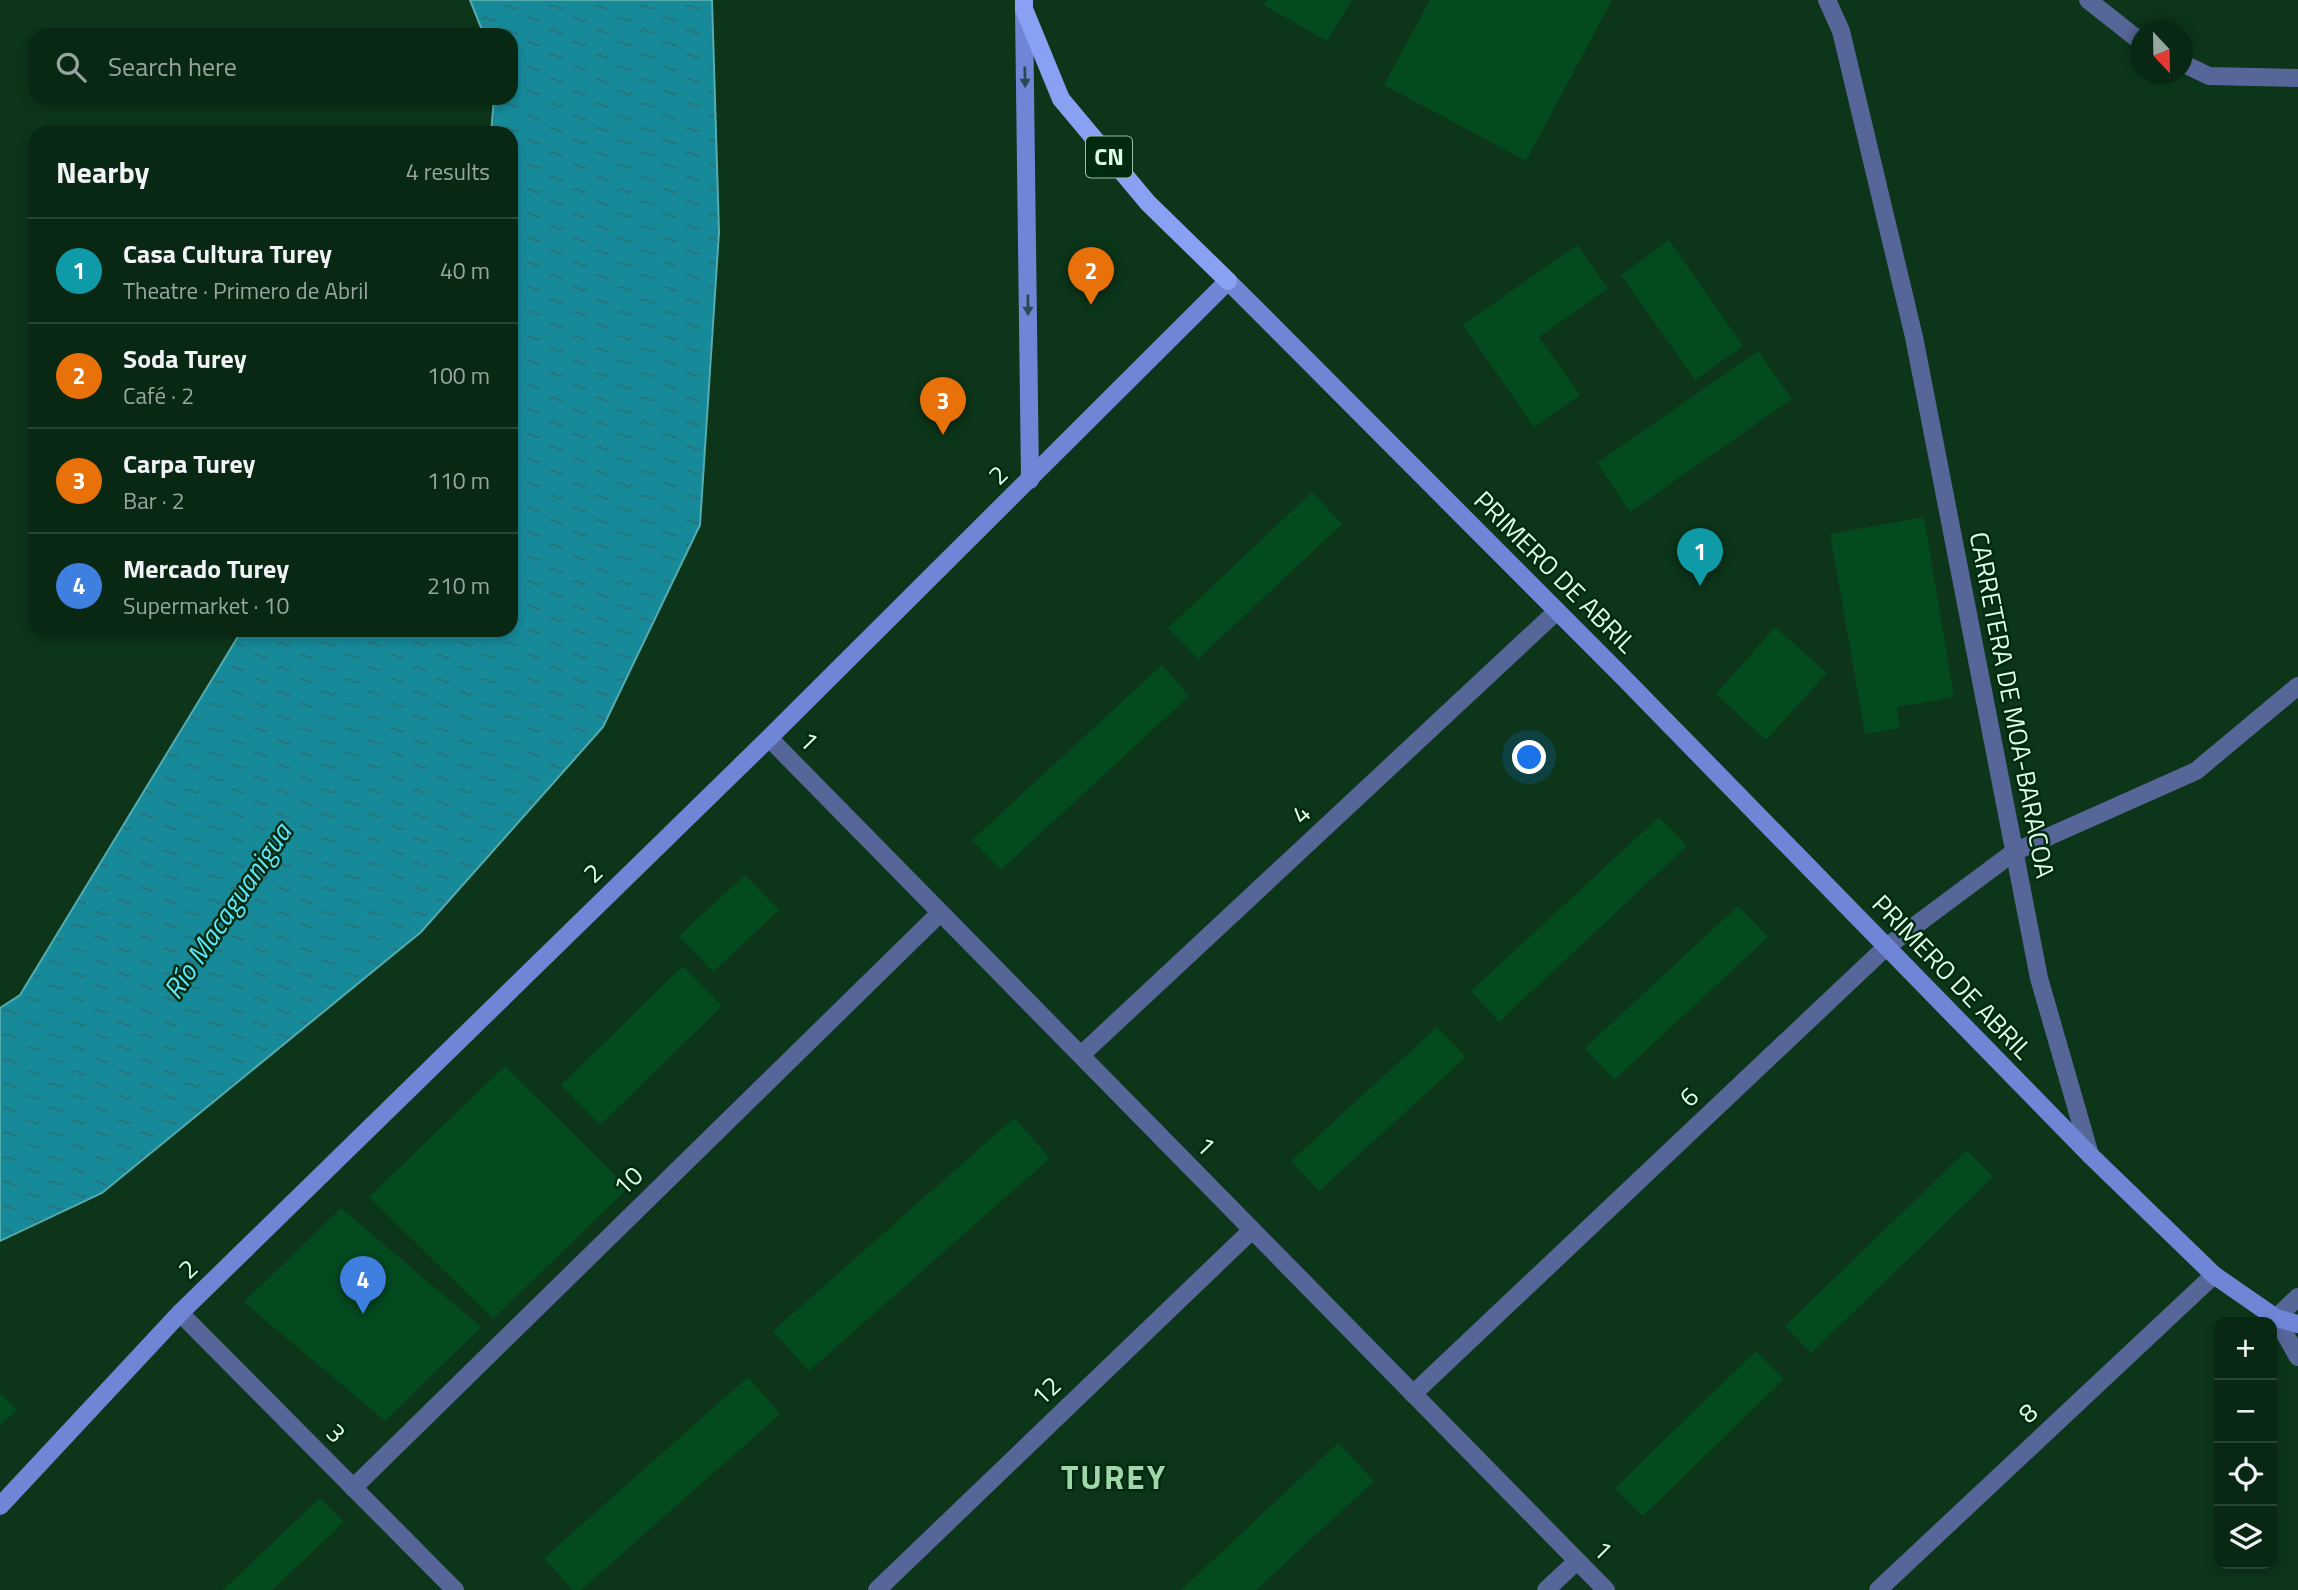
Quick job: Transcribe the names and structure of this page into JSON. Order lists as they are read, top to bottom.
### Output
{
  "streets": {
    "main road": [
      "CN",
      "2",
      "PRIMERO DE ABRIL",
      "CARRETERA DE MOA-BARACOA"
    ],
    "street": [
      "1",
      "4",
      "6",
      "10",
      "12",
      "8",
      "3"
    ]
  },
  "crossings": [
    ["2", "PRIMERO DE ABRIL"],
    ["2", "1"],
    ["2", "3"],
    ["PRIMERO DE ABRIL", "CARRETERA DE MOA-BARACOA"],
    ["PRIMERO DE ABRIL", "4"],
    ["PRIMERO DE ABRIL", "6"],
    ["CARRETERA DE MOA-BARACOA", "6"],
    ["CARRETERA DE MOA-BARACOA", "8"],
    ["1", "4"],
    ["1", "6"],
    ["1", "10"],
    ["1", "12"],
    ["10", "3"]
  ],
  "districts": ["TUREY"],
  "water": ["Río Macaguanigua"],
  "north": "bottom",
  "page": {
    "search": "Search here",
    "heading": ["Nearby", "4 results"],
    "list": [
      {
        "mark": "1",
        "name": "Casa Cultura Turey",
        "note": "Theatre · Primero de Abril",
        "value": "40 m"
      },
      {
        "mark": "2",
        "name": "Soda Turey",
        "note": "Café · 2",
        "value": "100 m"
      },
      {
        "mark": "3",
        "name": "Carpa Turey",
        "note": "Bar · 2",
        "value": "110 m"
      },
      {
        "mark": "4",
        "name": "Mercado Turey",
        "note": "Supermarket · 10",
        "value": "210 m"
      }
    ],
    "pins": [
      "2",
      "3",
      "1",
      "4"
    ],
    "map_buttons": ["+", "−"]
  }
}
